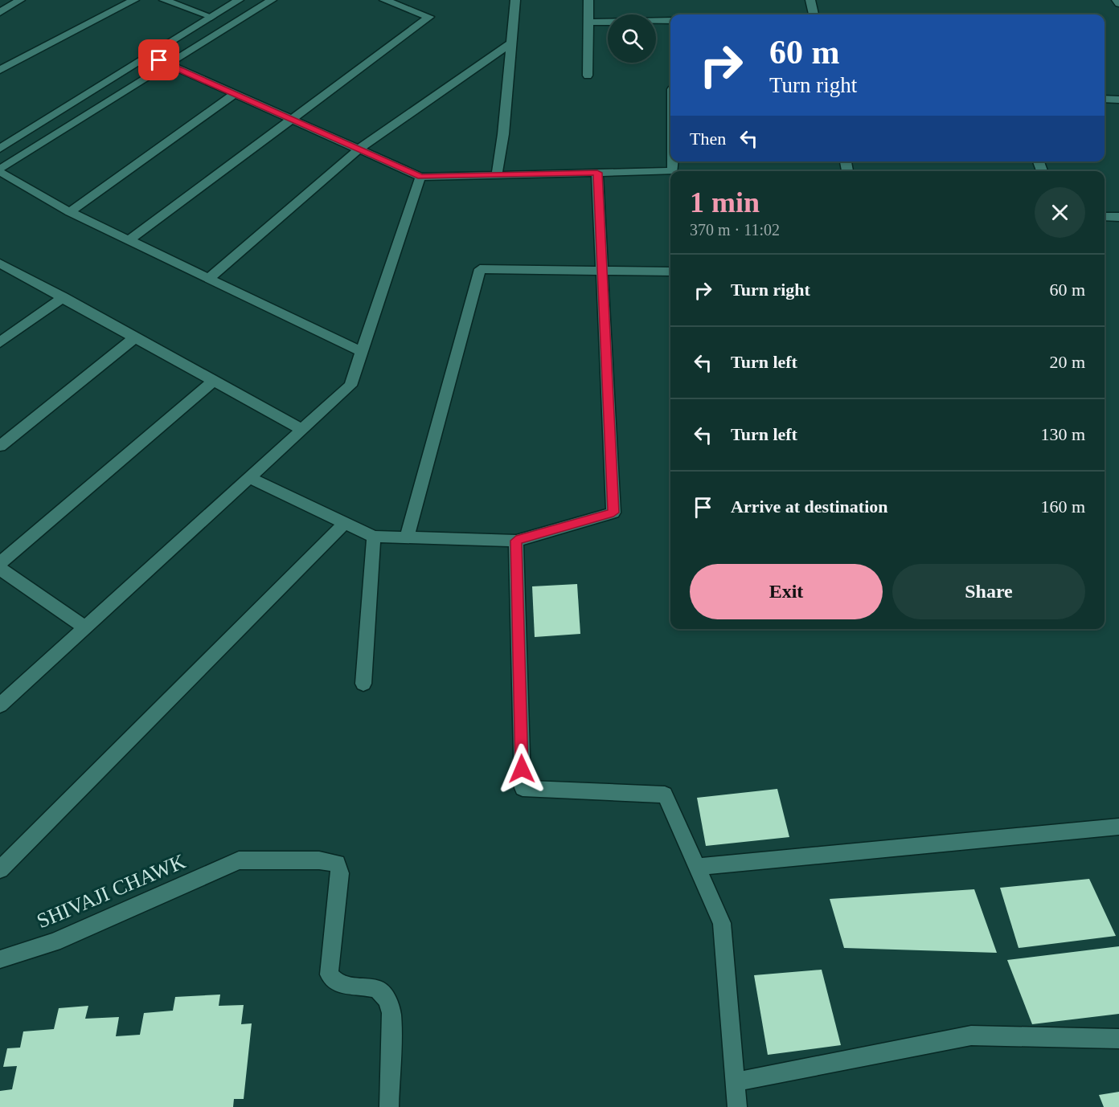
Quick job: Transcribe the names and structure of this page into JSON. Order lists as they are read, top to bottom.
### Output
{
  "streets": {
    "street": ["SHIVAJI CHAWK"]
  },
  "page": {
    "turn": ["60 m", "Turn right"],
    "then": "Then",
    "heading": ["1 min", "370 m · 11:02"],
    "list": [
      {
        "name": "Turn right",
        "value": "60 m"
      },
      {
        "name": "Turn left",
        "value": "20 m"
      },
      {
        "name": "Turn left",
        "value": "130 m"
      },
      {
        "name": "Arrive at destination",
        "value": "160 m"
      }
    ],
    "buttons": ["Exit", "Share"]
  }
}
